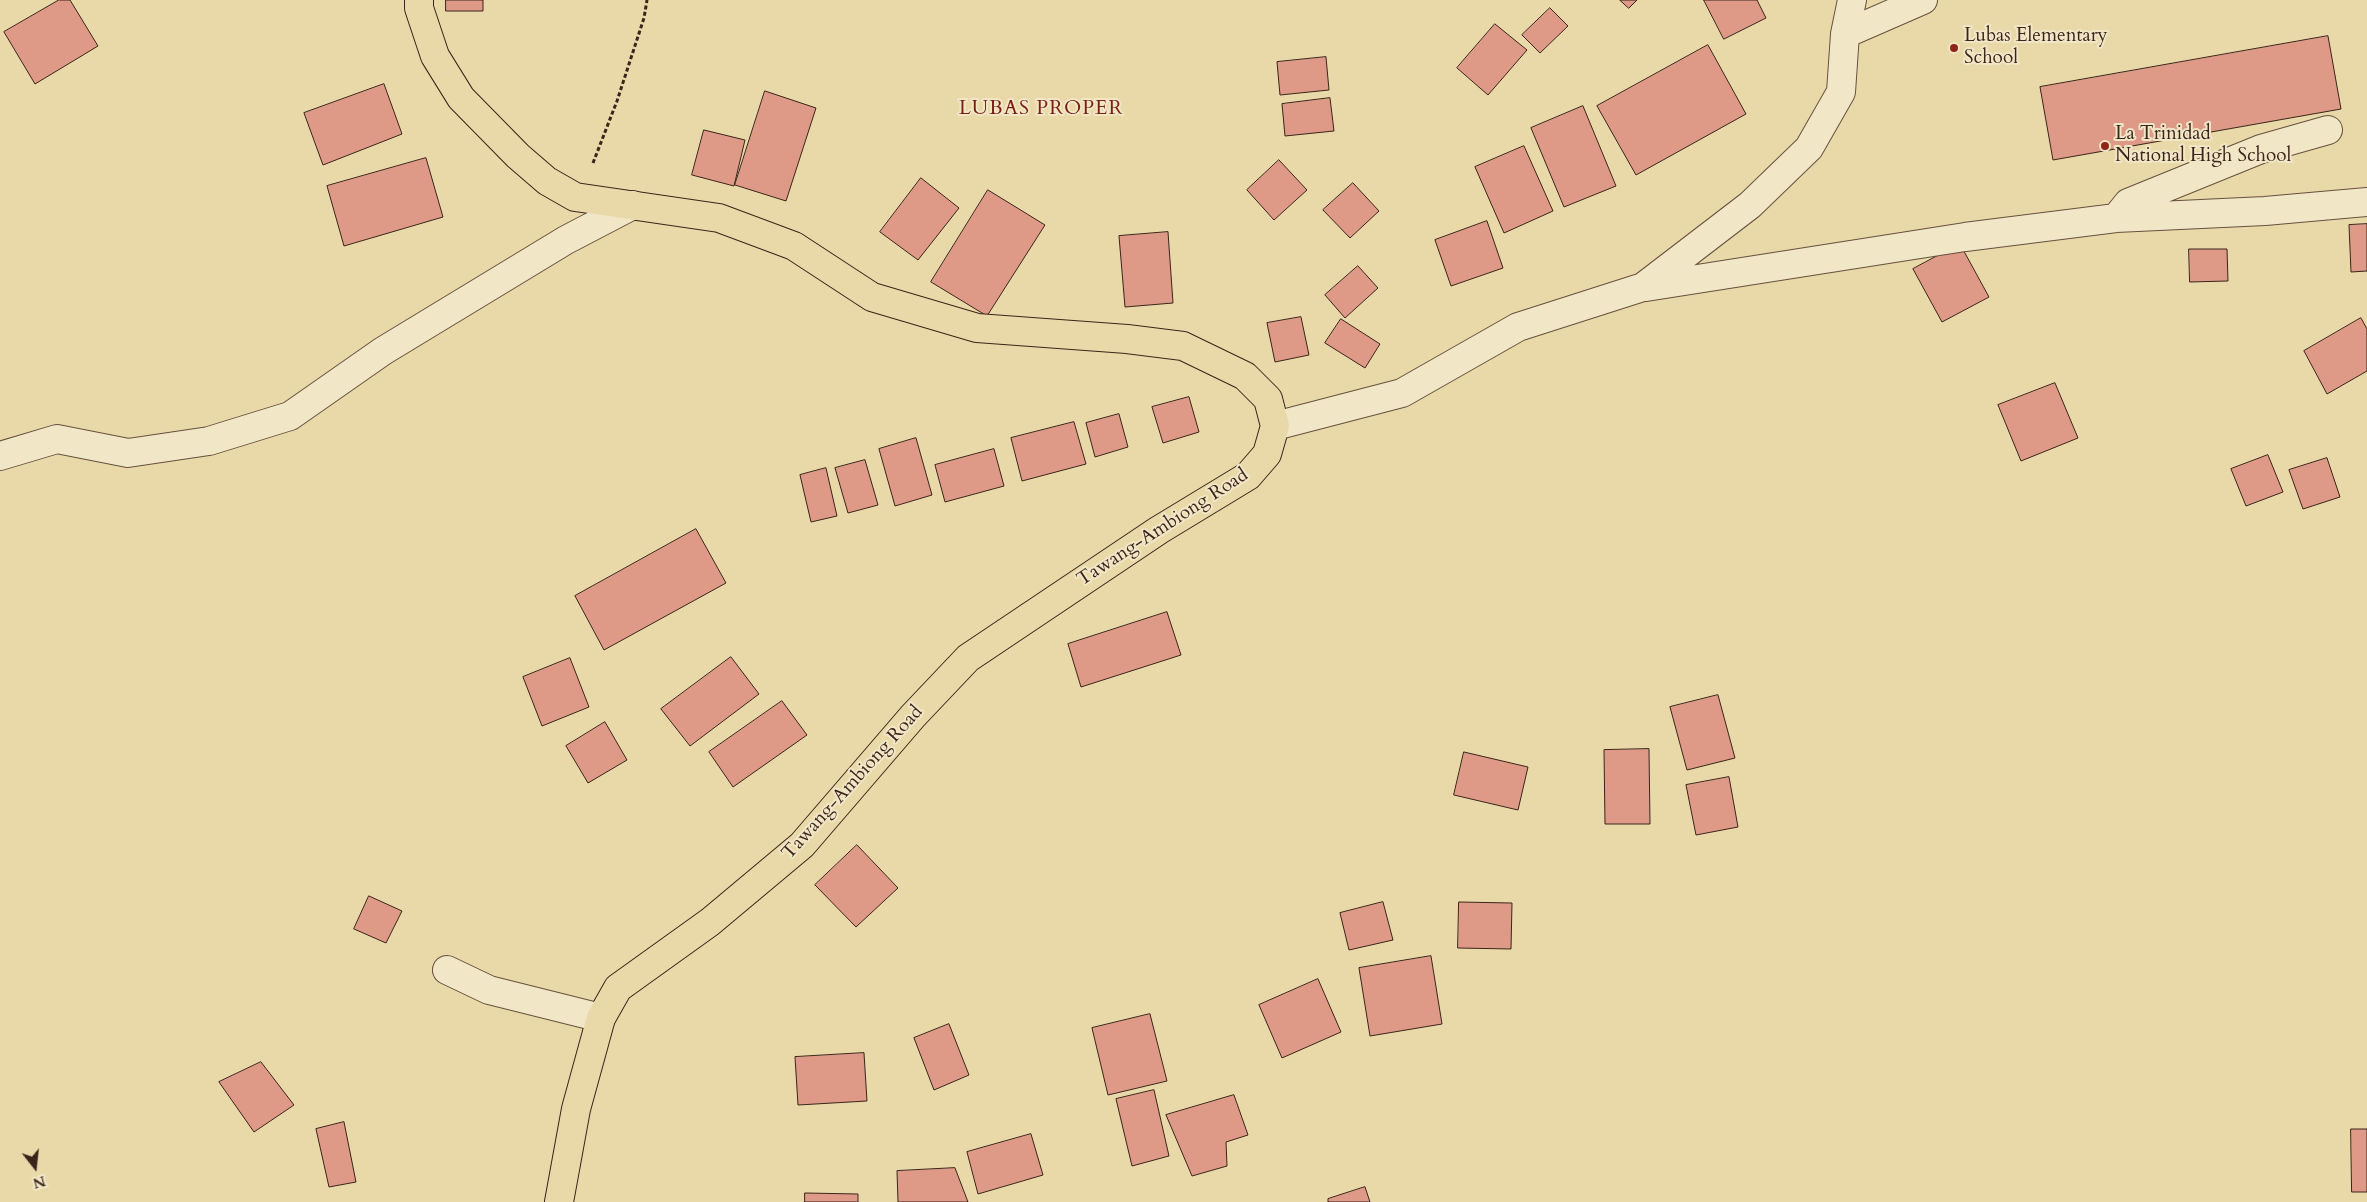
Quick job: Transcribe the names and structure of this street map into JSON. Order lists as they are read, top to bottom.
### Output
{
  "streets": {
    "main road": ["Tawang-Ambiong Road"]
  },
  "districts": ["LUBAS PROPER"],
  "places": ["Lubas Elementary School", "La Trinidad National High School"],
  "north": "bottom"
}
